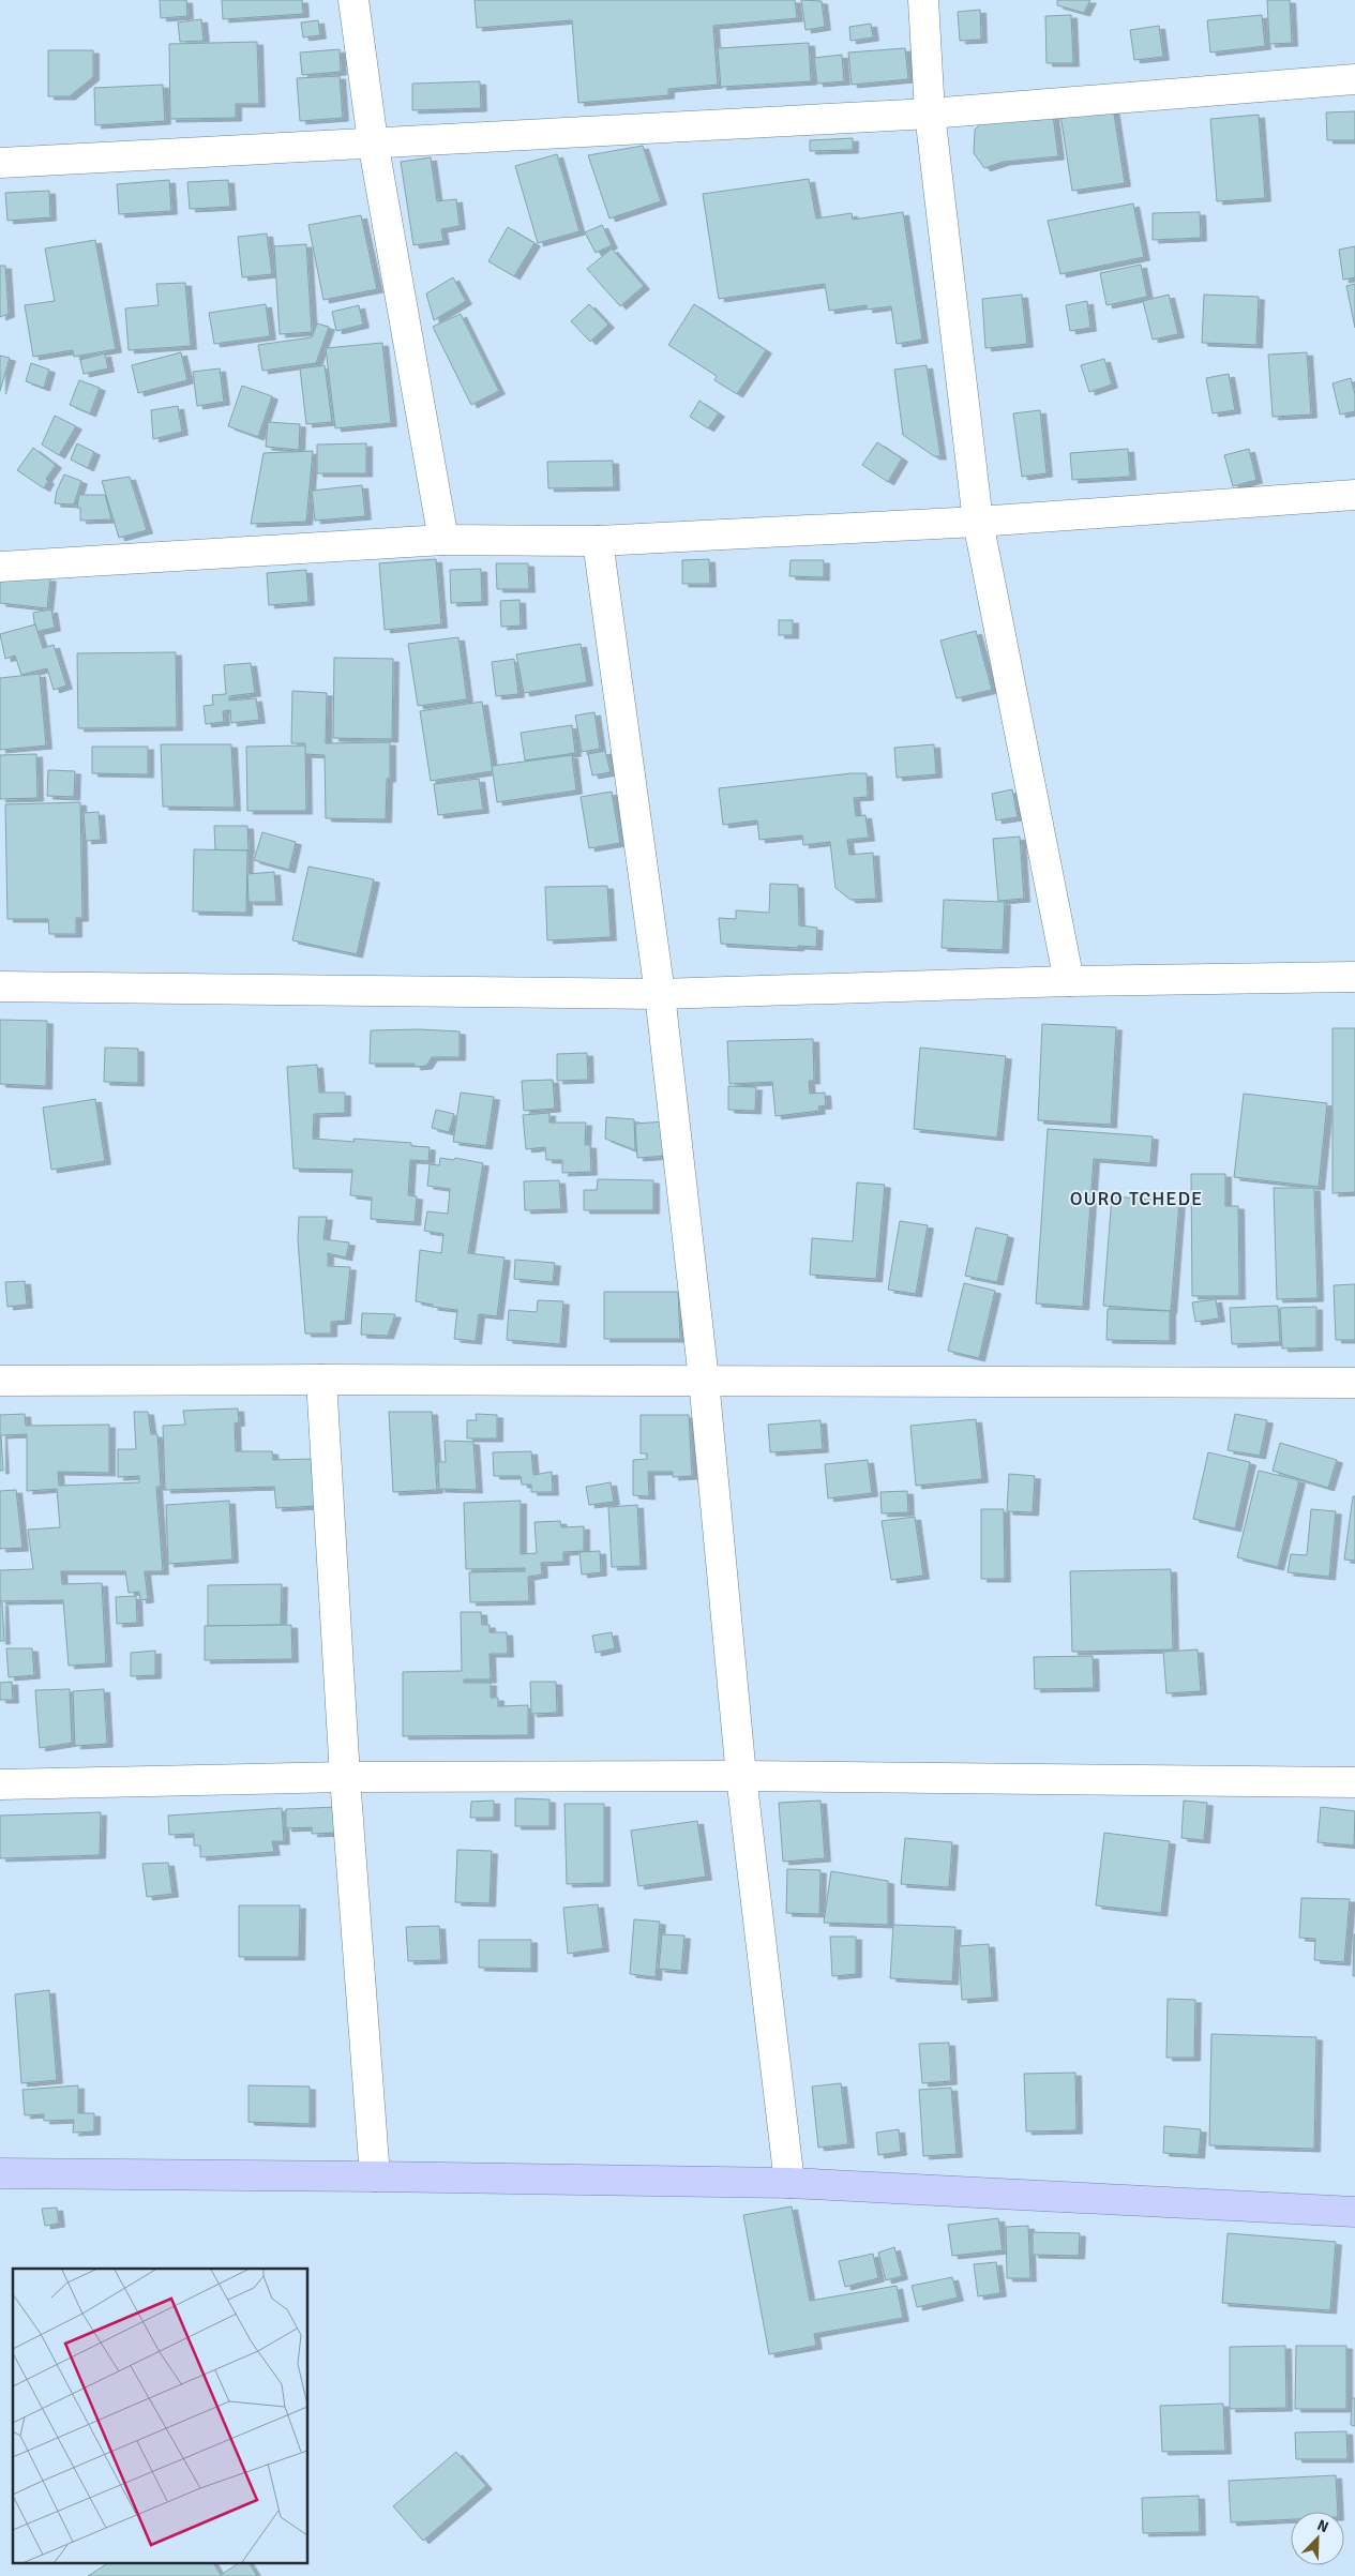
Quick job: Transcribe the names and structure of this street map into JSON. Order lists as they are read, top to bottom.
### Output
{
  "districts": ["OURO TCHEDE"],
  "north": "top right"
}
